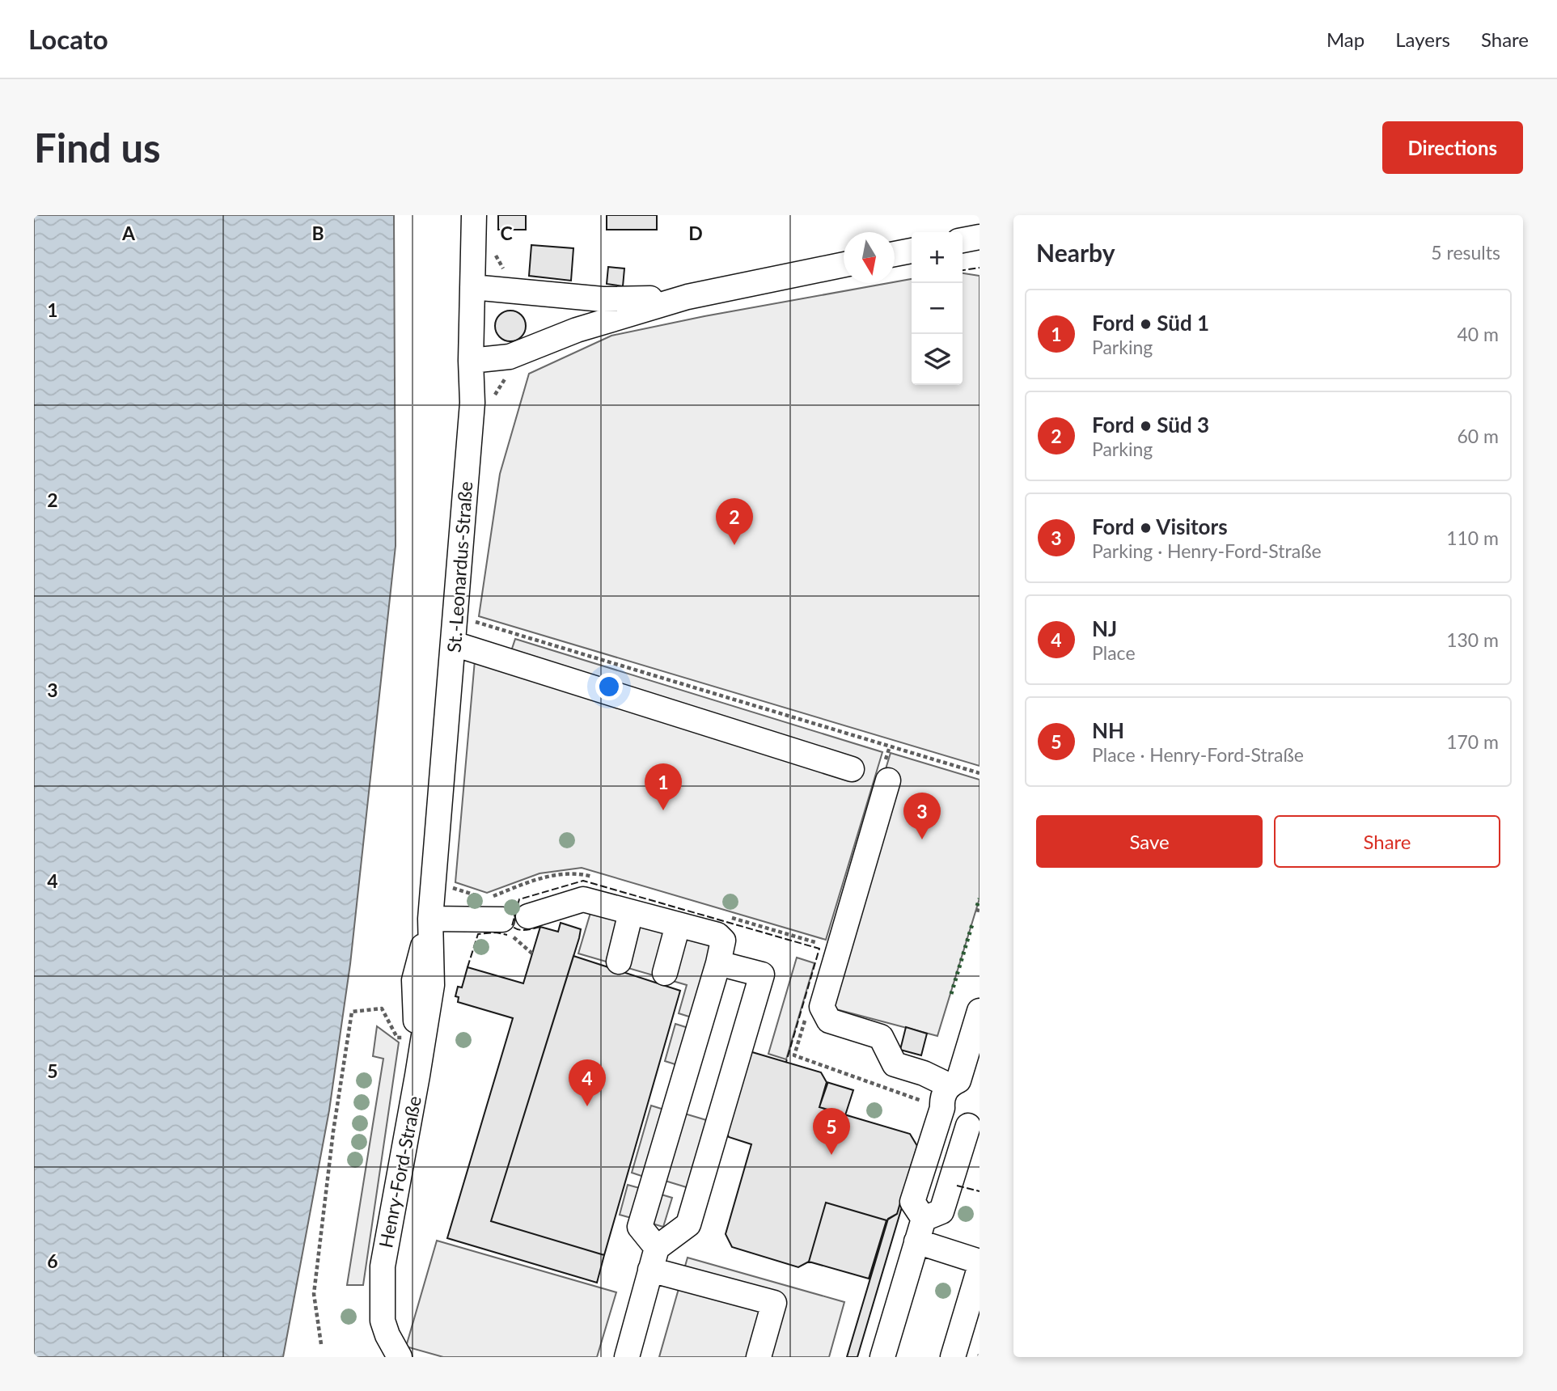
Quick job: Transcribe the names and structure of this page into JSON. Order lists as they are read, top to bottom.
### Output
{
  "streets": {
    "street": ["St.-Leonardus-Straße", "Henry-Ford-Straße"]
  },
  "crossings": [
    ["St.-Leonardus-Straße", "Henry-Ford-Straße"]
  ],
  "north": "bottom",
  "page": {
    "header": "Locato",
    "nav": ["Map", "Layers", "Share"],
    "buttons": [
      "Directions",
      ["Save", "Share"]
    ],
    "title": "Find us",
    "heading": ["Nearby", "5 results"],
    "map_buttons": ["+", "−"],
    "list": [
      {
        "mark": "1",
        "name": "Ford • Süd 1",
        "note": "Parking",
        "value": "40 m"
      },
      {
        "mark": "2",
        "name": "Ford • Süd 3",
        "note": "Parking",
        "value": "60 m"
      },
      {
        "mark": "3",
        "name": "Ford • Visitors",
        "note": "Parking · Henry-Ford-Straße",
        "value": "110 m"
      },
      {
        "mark": "4",
        "name": "NJ",
        "note": "Place",
        "value": "130 m"
      },
      {
        "mark": "5",
        "name": "NH",
        "note": "Place · Henry-Ford-Straße",
        "value": "170 m"
      }
    ],
    "pins": [
      "2",
      "1",
      "3",
      "4",
      "5"
    ]
  },
  "grid": {
    "columns": [
      "A",
      "B",
      "C",
      "D"
    ],
    "rows": [
      "1",
      "2",
      "3",
      "4",
      "5",
      "6"
    ]
  }
}
